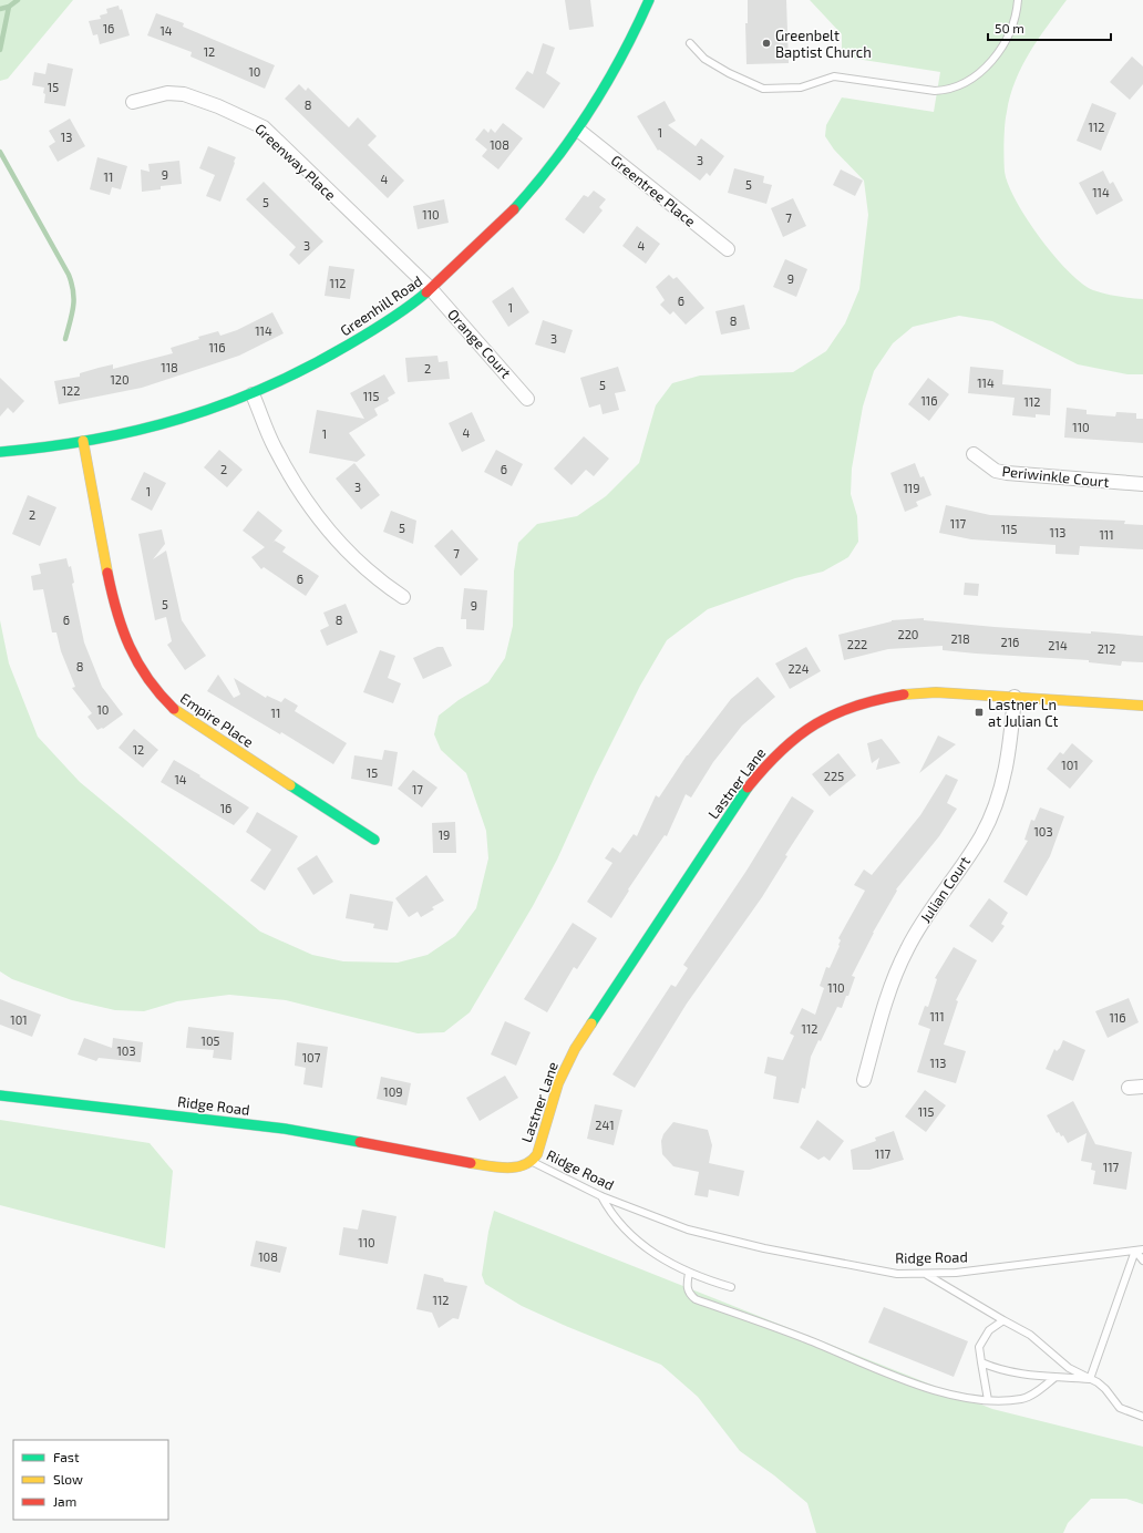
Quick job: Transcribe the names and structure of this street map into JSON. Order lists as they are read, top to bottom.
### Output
{
  "streets": {
    "street": [
      "Greenway Place",
      "Greentree Place",
      "Greenhill Road",
      "Orange Court",
      "Periwinkle Court",
      "Empire Place",
      "Lastner Lane",
      "Julian Court",
      "Ridge Road"
    ]
  },
  "crossings": [
    ["Greenway Place", "Greenhill Road"],
    ["Greenway Place", "Orange Court"],
    ["Greentree Place", "Greenhill Road"],
    ["Greenhill Road", "Orange Court"],
    ["Greenhill Road", "Empire Place"],
    ["Lastner Lane", "Julian Court"],
    ["Lastner Lane", "Ridge Road"]
  ],
  "places": {
    "other": ["Greenbelt Baptist Church"],
    "transit": ["Lastner Ln at Julian Ct"]
  },
  "house_numbers": [
    "16",
    "14",
    "12",
    "10",
    "15",
    "8",
    "112",
    "1",
    "13",
    "108",
    "3",
    "9",
    "11",
    "4",
    "5",
    "114",
    "5",
    "110",
    "7",
    "3",
    "4",
    "9",
    "112",
    "6",
    "1",
    "8",
    "114",
    "3",
    "116",
    "118",
    "2",
    "120",
    "114",
    "5",
    "122",
    "115",
    "116",
    "112",
    "110",
    "4",
    "1",
    "2",
    "6",
    "3",
    "119",
    "1",
    "2",
    "117",
    "5",
    "115",
    "113",
    "111",
    "7",
    "6",
    "5",
    "9",
    "6",
    "8",
    "220",
    "218",
    "216",
    "222",
    "214",
    "212",
    "8",
    "224",
    "10",
    "11",
    "12",
    "101",
    "15",
    "225",
    "14",
    "17",
    "16",
    "103",
    "19",
    "110",
    "111",
    "116",
    "101",
    "112",
    "105",
    "103",
    "107",
    "113",
    "109",
    "115",
    "241",
    "117",
    "117",
    "110",
    "108",
    "112"
  ],
  "legend": ["Fast", "Slow", "Jam"],
  "scale_bar": "50 m"
}
